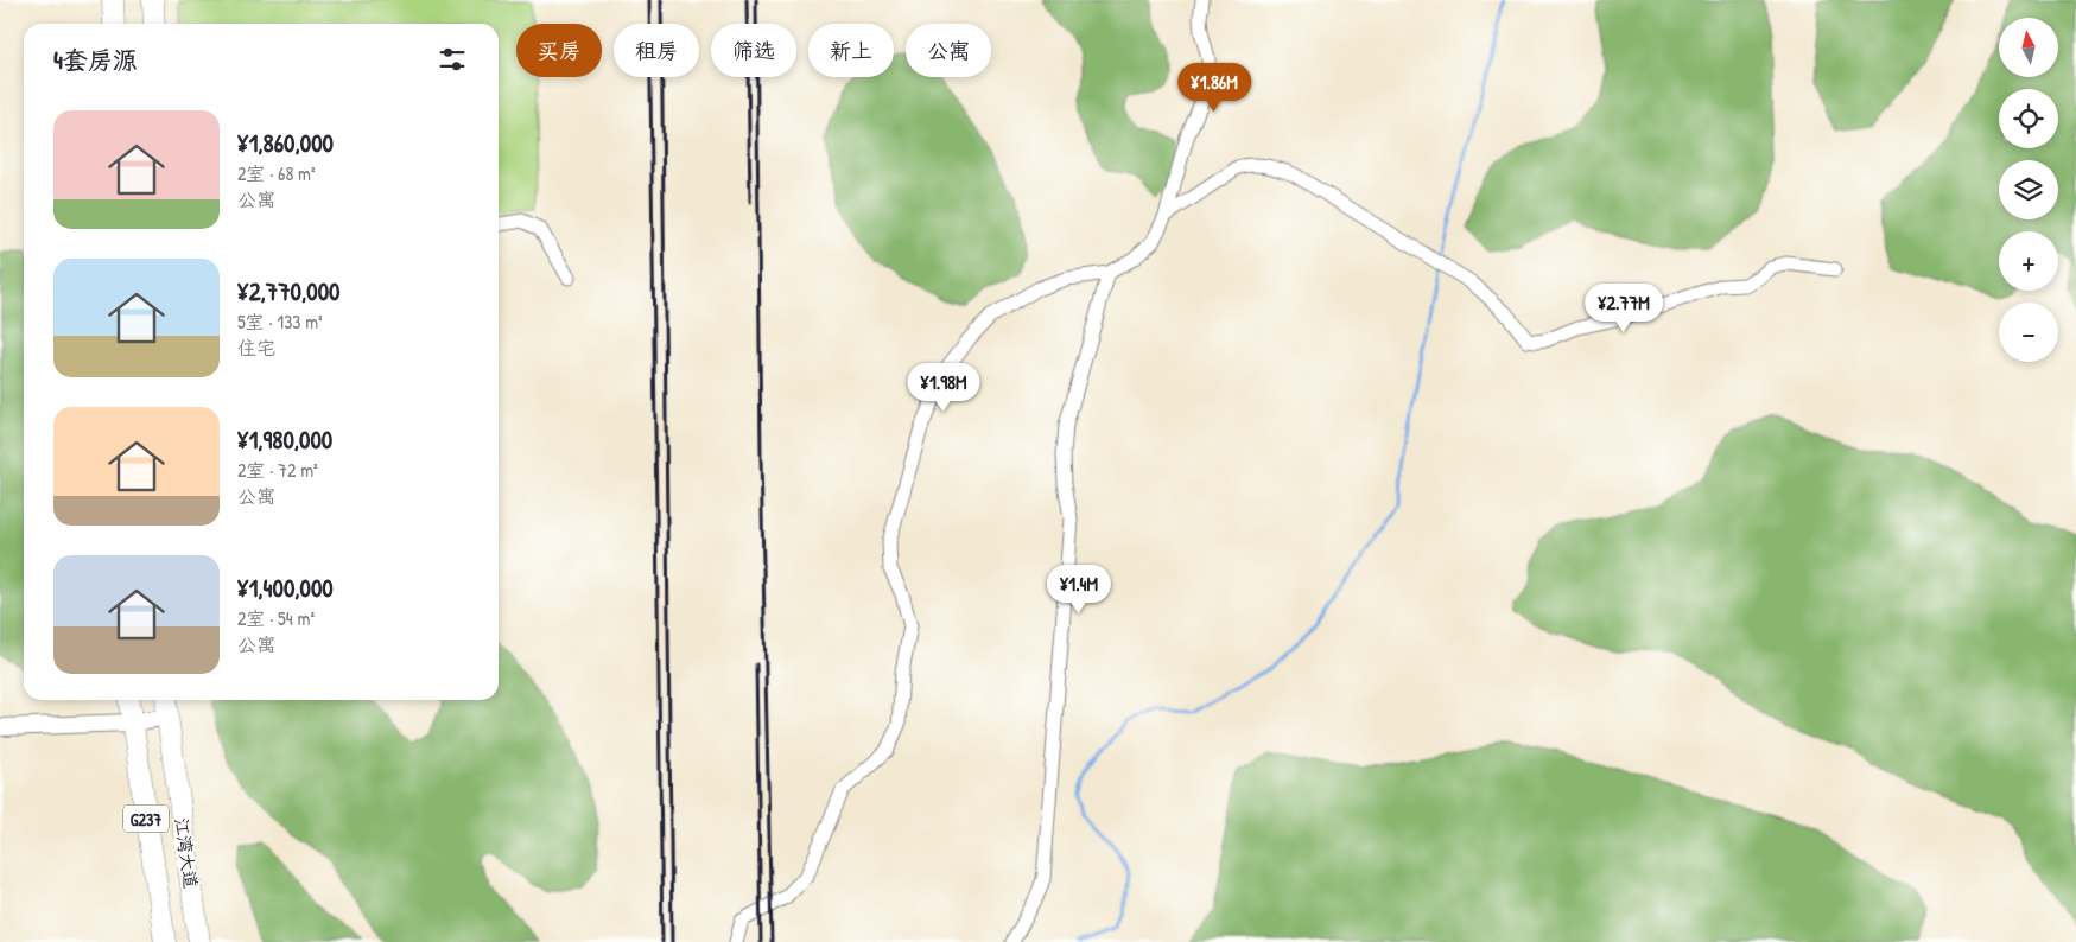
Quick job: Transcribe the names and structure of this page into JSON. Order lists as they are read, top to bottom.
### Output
{
  "streets": {
    "highway": ["G237", "江湾大道"]
  },
  "north": "top",
  "page": {
    "map_buttons": ["+", "−"],
    "chip": [
      "买房",
      "租房",
      "筛选",
      "新上",
      "公寓"
    ],
    "heading": "4套房源",
    "price": [
      "¥1.86M",
      "¥2.77M",
      "¥1.98M",
      "¥1.4M"
    ],
    "list": [
      {
        "name": "¥1,860,000",
        "note": "2室 · 68 m² · 公寓"
      },
      {
        "name": "¥2,770,000",
        "note": "5室 · 133 m² · 住宅"
      },
      {
        "name": "¥1,980,000",
        "note": "2室 · 72 m² · 公寓"
      },
      {
        "name": "¥1,400,000",
        "note": "2室 · 54 m² · 公寓"
      }
    ]
  }
}
